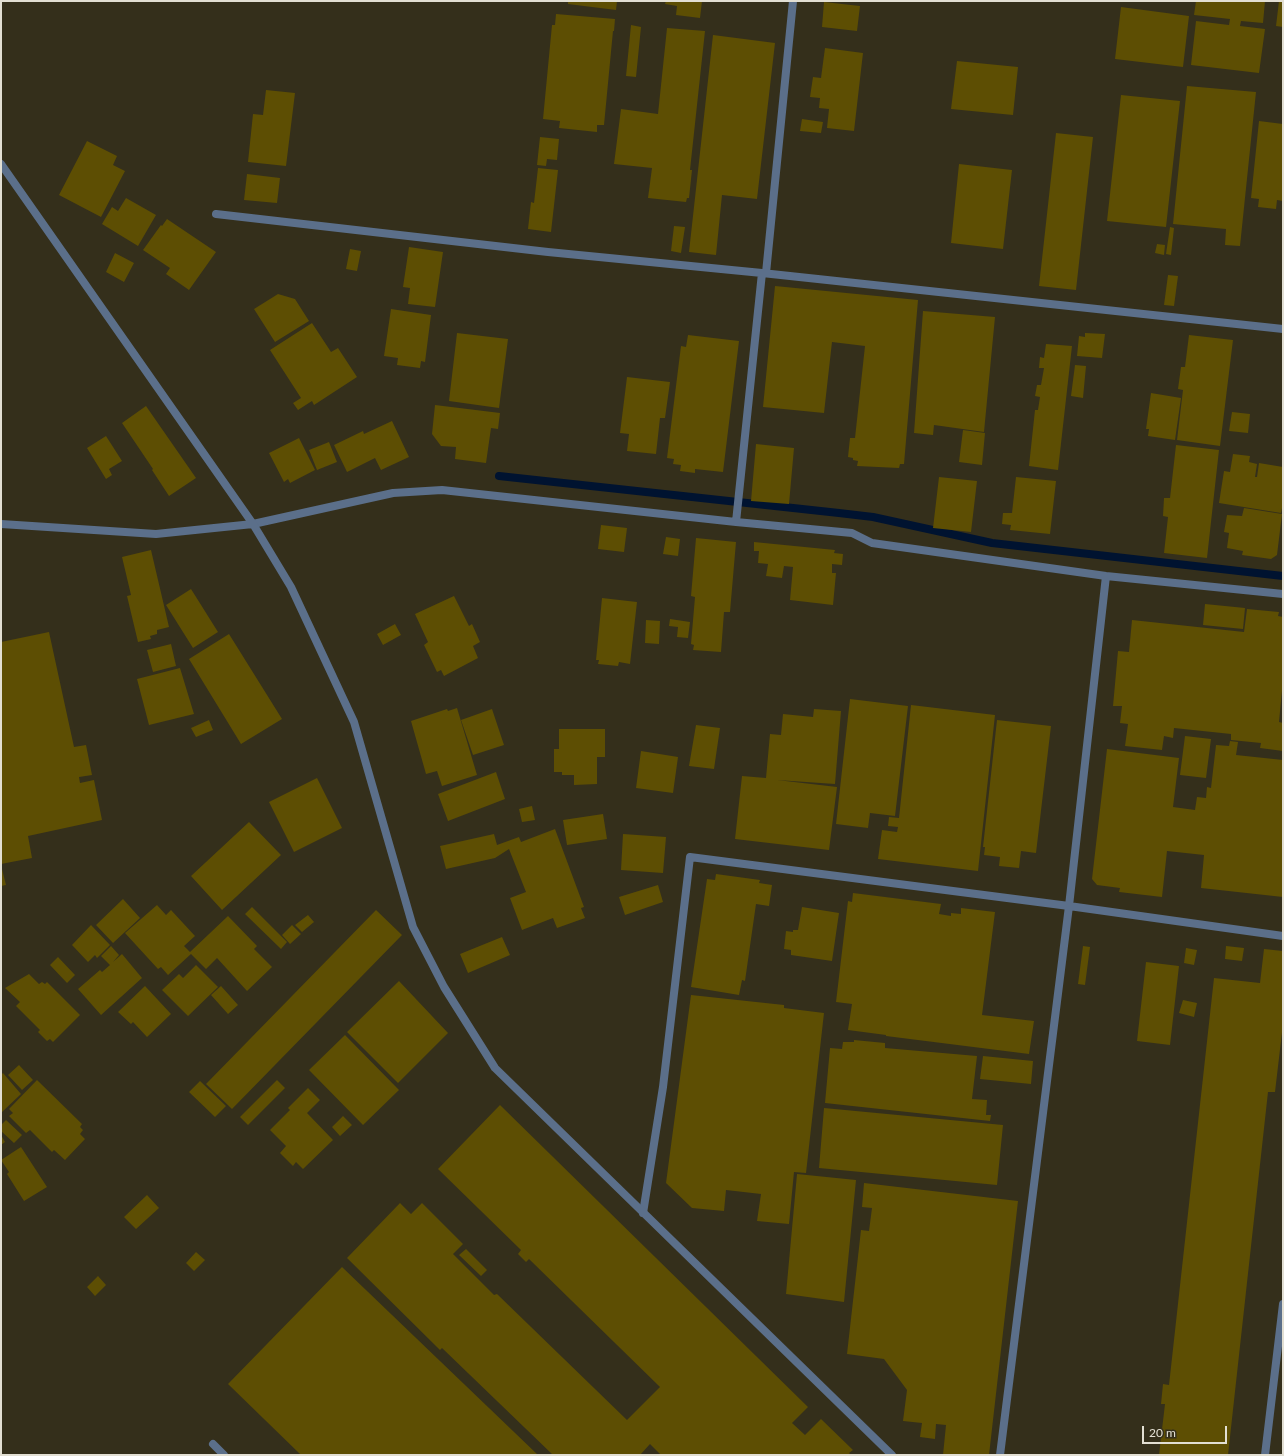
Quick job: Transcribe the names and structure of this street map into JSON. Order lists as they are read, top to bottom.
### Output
{
  "scale_bar": "20 m"
}
